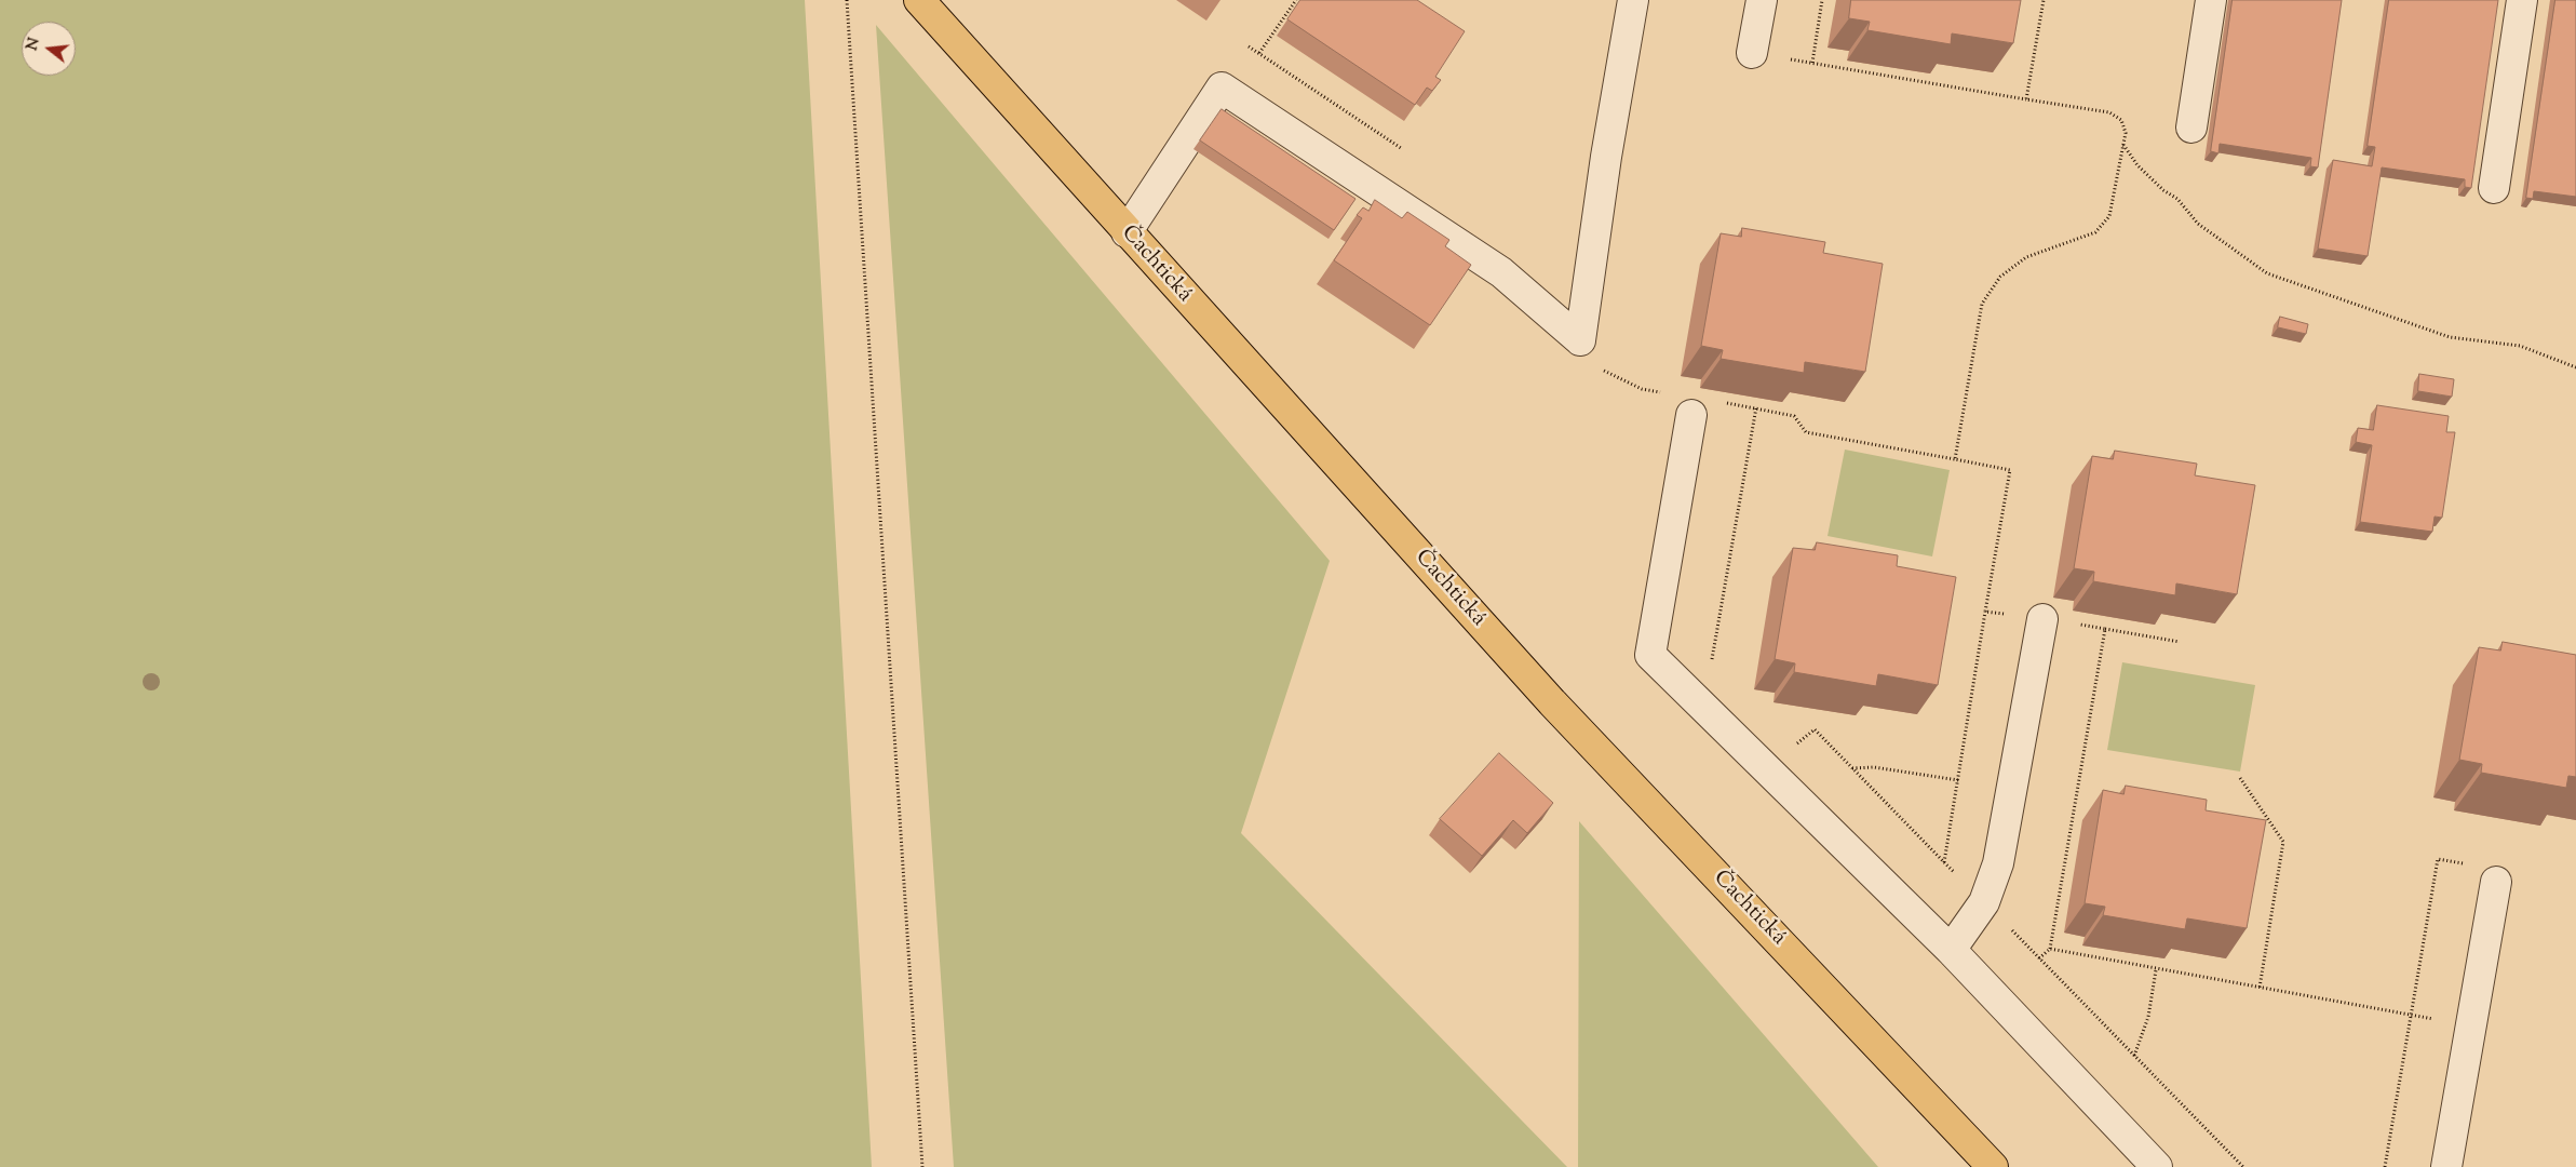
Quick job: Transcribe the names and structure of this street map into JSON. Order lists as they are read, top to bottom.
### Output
{
  "streets": {
    "main road": ["Čachtická"]
  },
  "north": "left"
}
